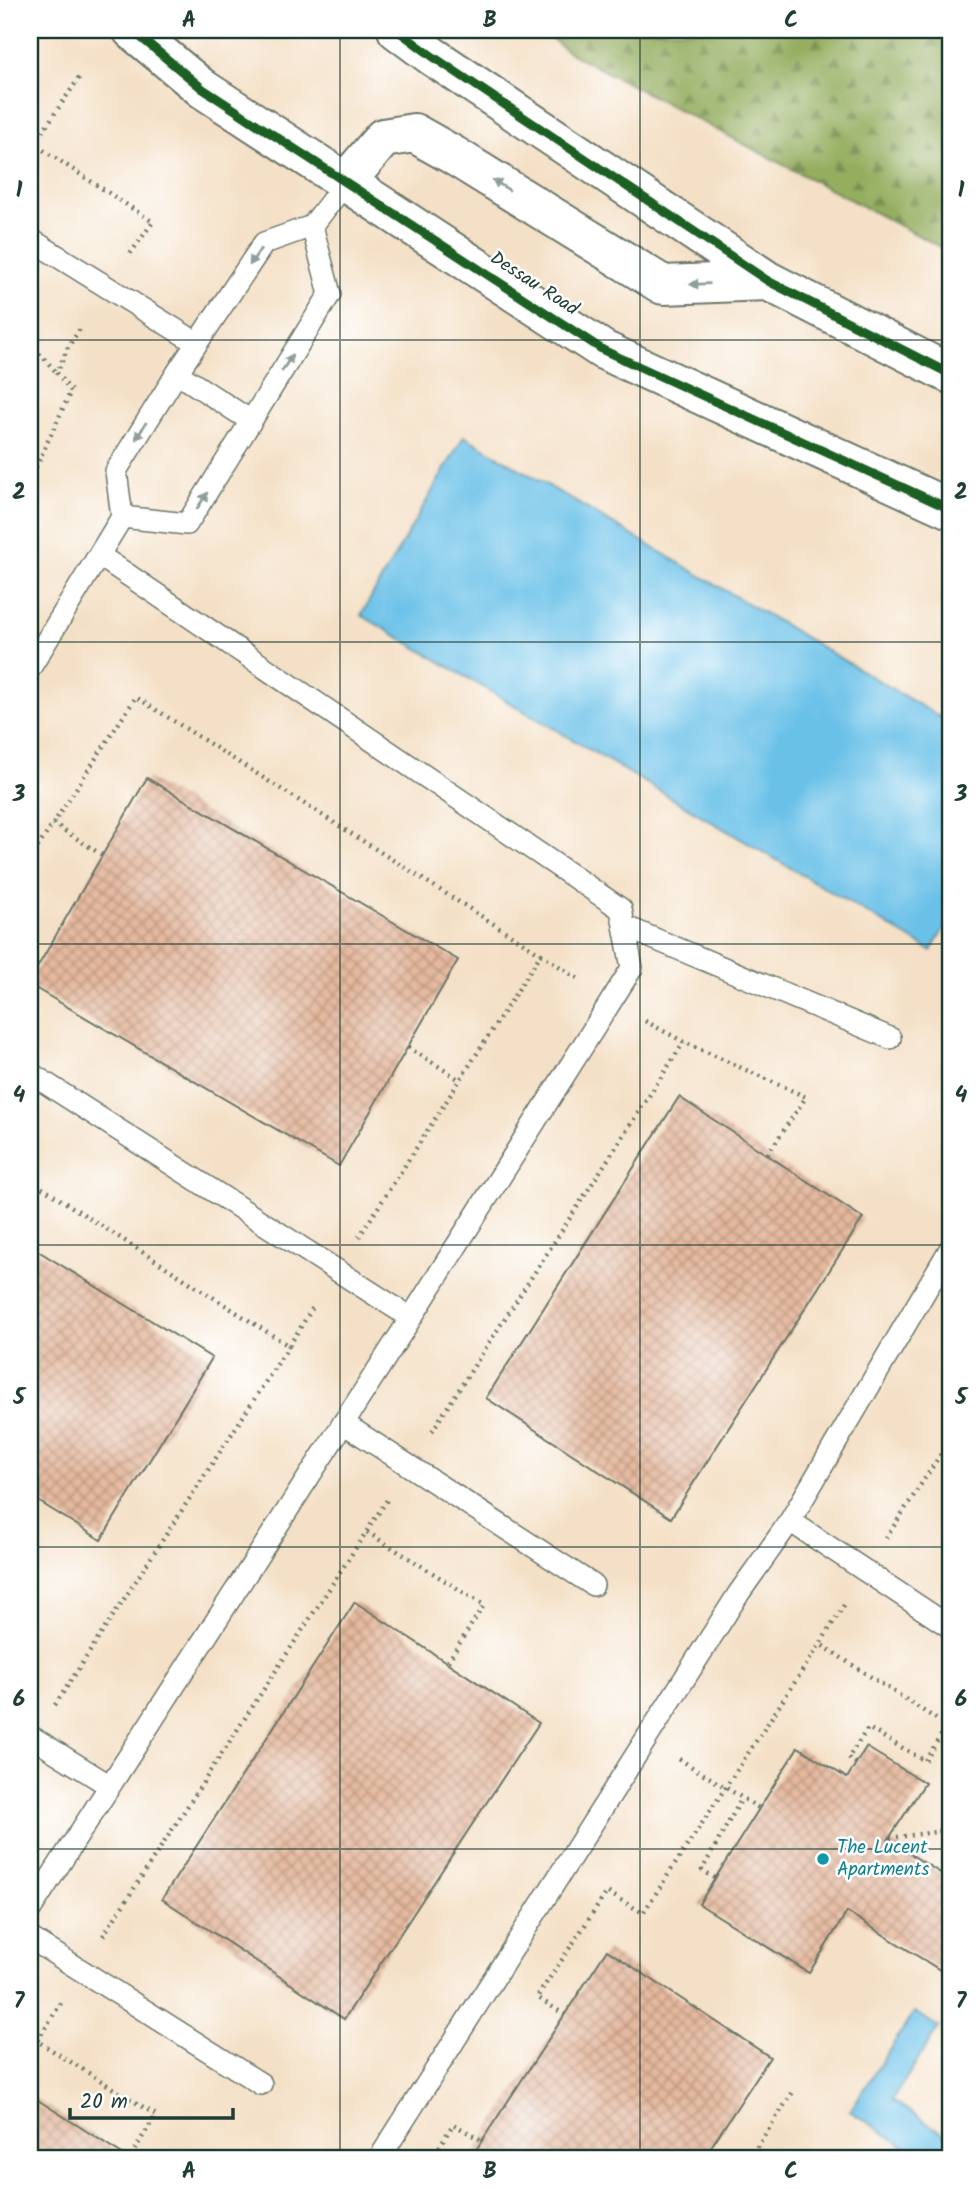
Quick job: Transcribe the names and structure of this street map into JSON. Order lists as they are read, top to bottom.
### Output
{
  "streets": {
    "main road": ["Dessau Road"]
  },
  "places": ["The Lucent Apartments"],
  "scale_bar": "20 m",
  "grid": {
    "columns": ["A", "B", "C"],
    "rows": [
      "1",
      "2",
      "3",
      "4",
      "5",
      "6",
      "7"
    ]
  }
}
